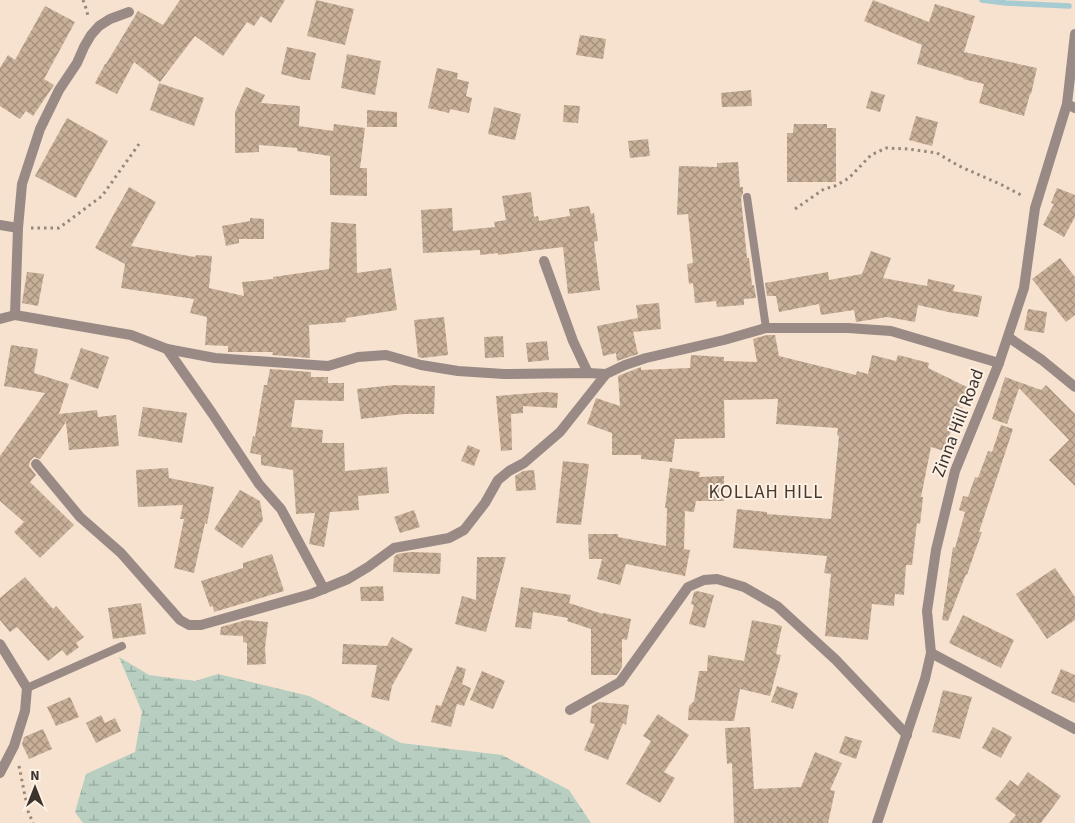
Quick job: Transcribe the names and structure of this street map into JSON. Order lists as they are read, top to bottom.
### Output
{
  "streets": {
    "street": ["Zinna Hill Road"]
  },
  "districts": ["KOLLAH HILL"],
  "north": "top"
}
